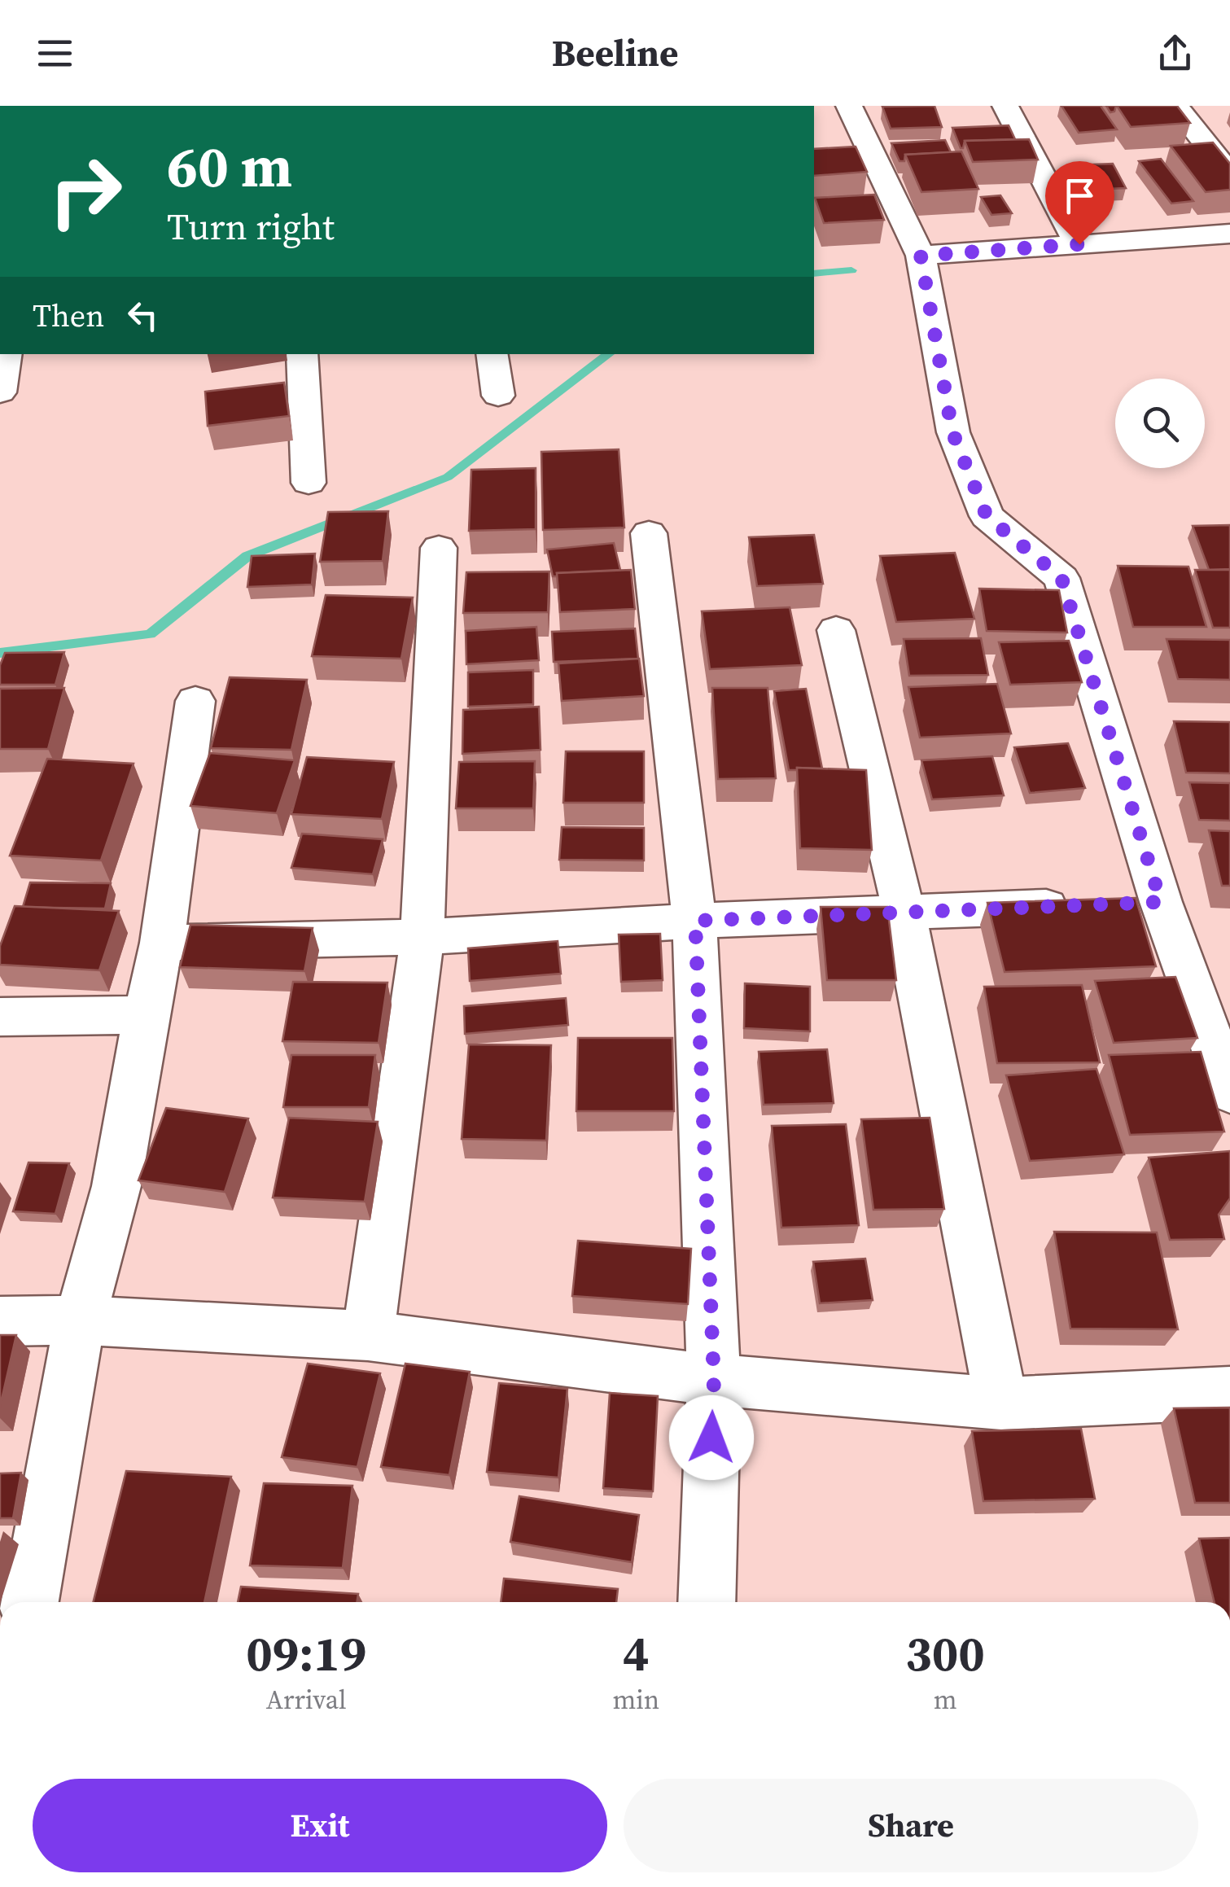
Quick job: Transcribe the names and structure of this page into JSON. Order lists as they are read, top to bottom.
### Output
{
  "page": {
    "header": "Beeline",
    "turn": ["60 m", "Turn right"],
    "then": "Then",
    "eta": [
      "09:19",
      "Arrival",
      "4",
      "min",
      "300",
      "m"
    ],
    "buttons": ["Exit", "Share"]
  }
}
